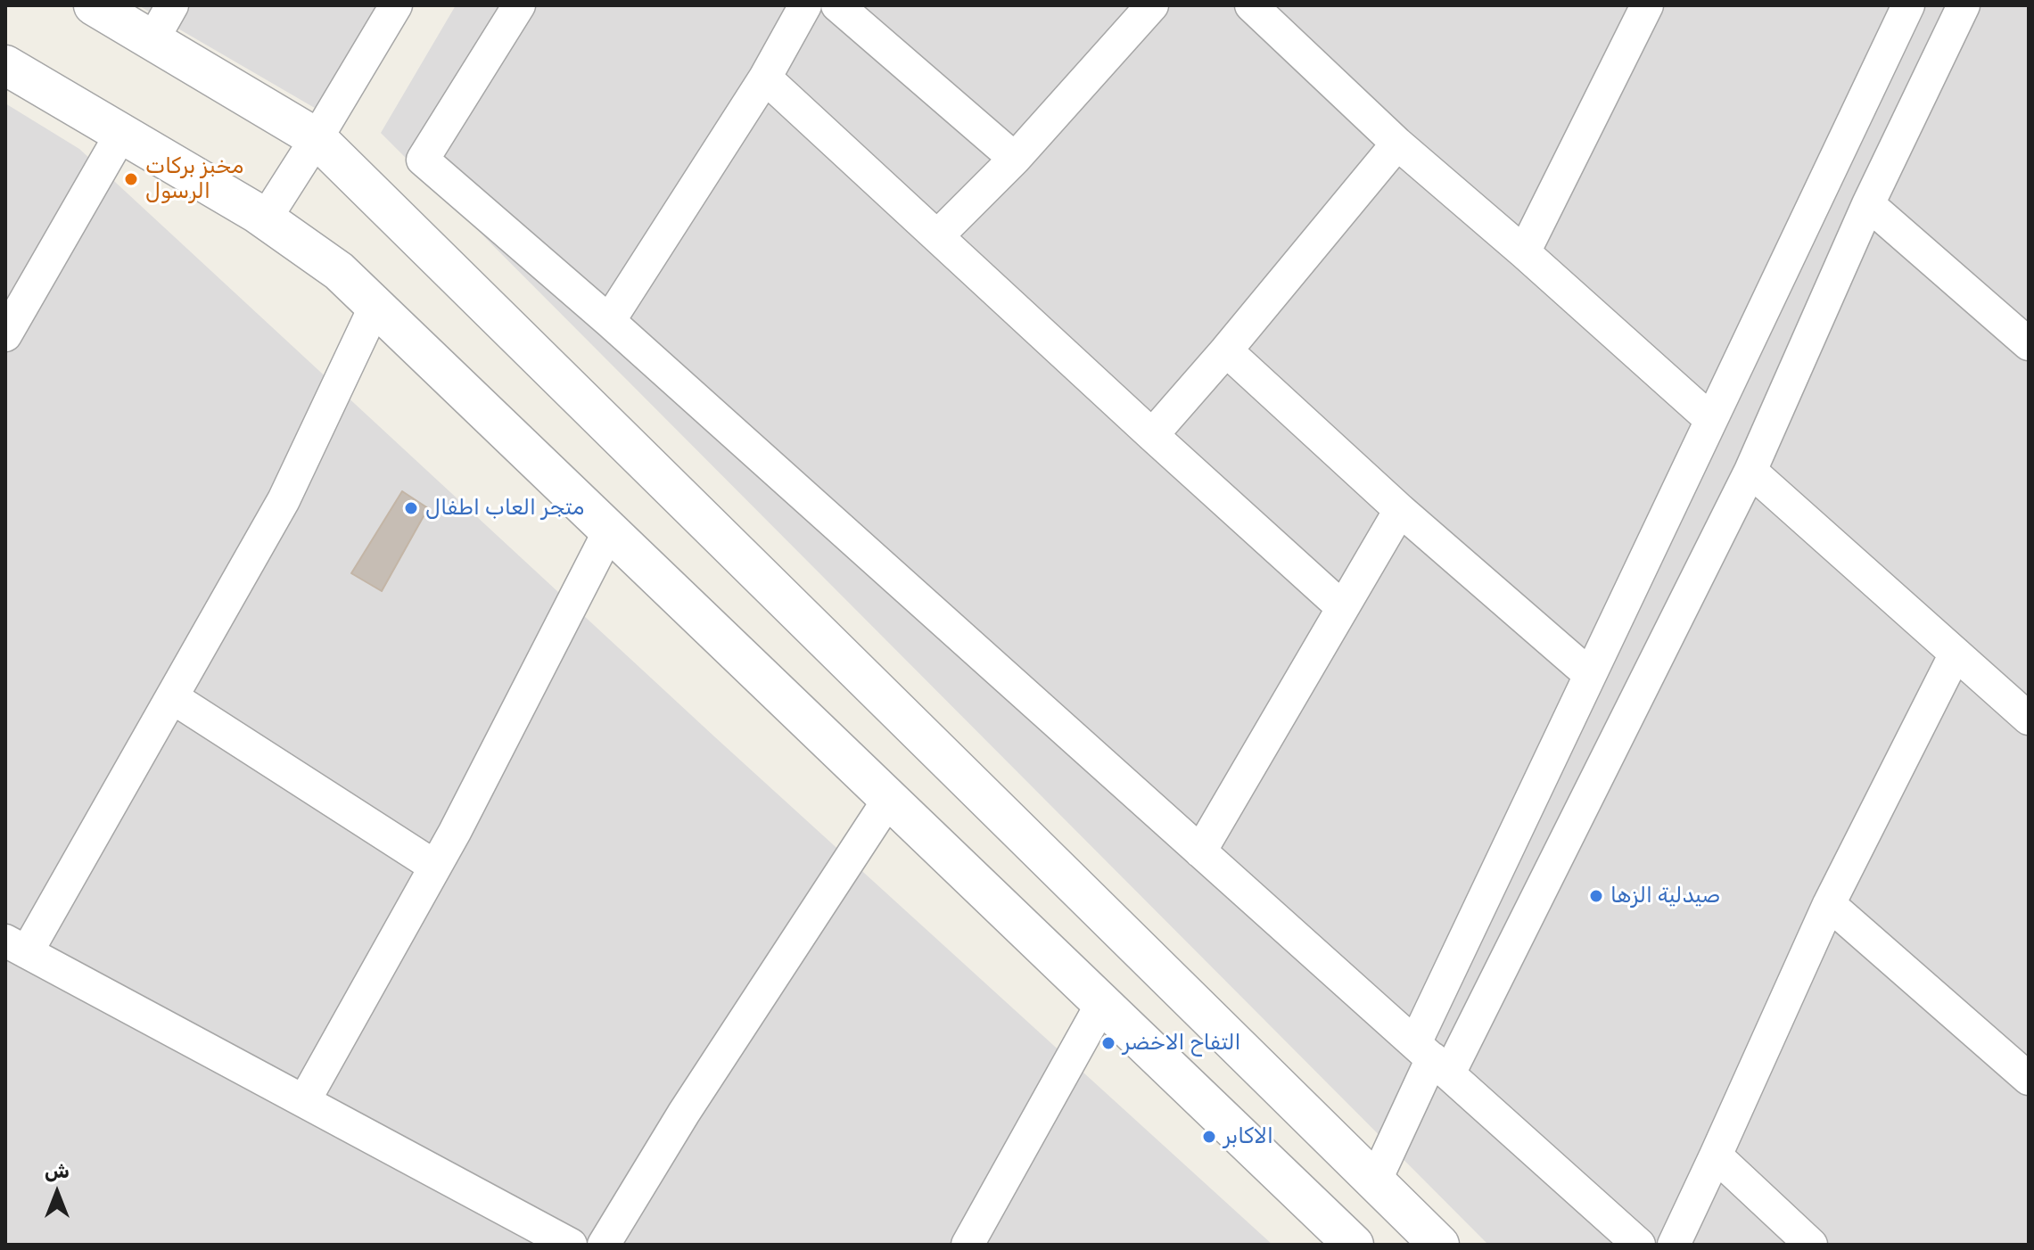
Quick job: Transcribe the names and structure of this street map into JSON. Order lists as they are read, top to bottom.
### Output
{
  "places": [
    "مخبز بركات الرسول",
    "متجر العاب اطفال",
    "صيدلية الزها",
    "التفاح الاخضر",
    "الاكابر"
  ],
  "north": "top"
}
